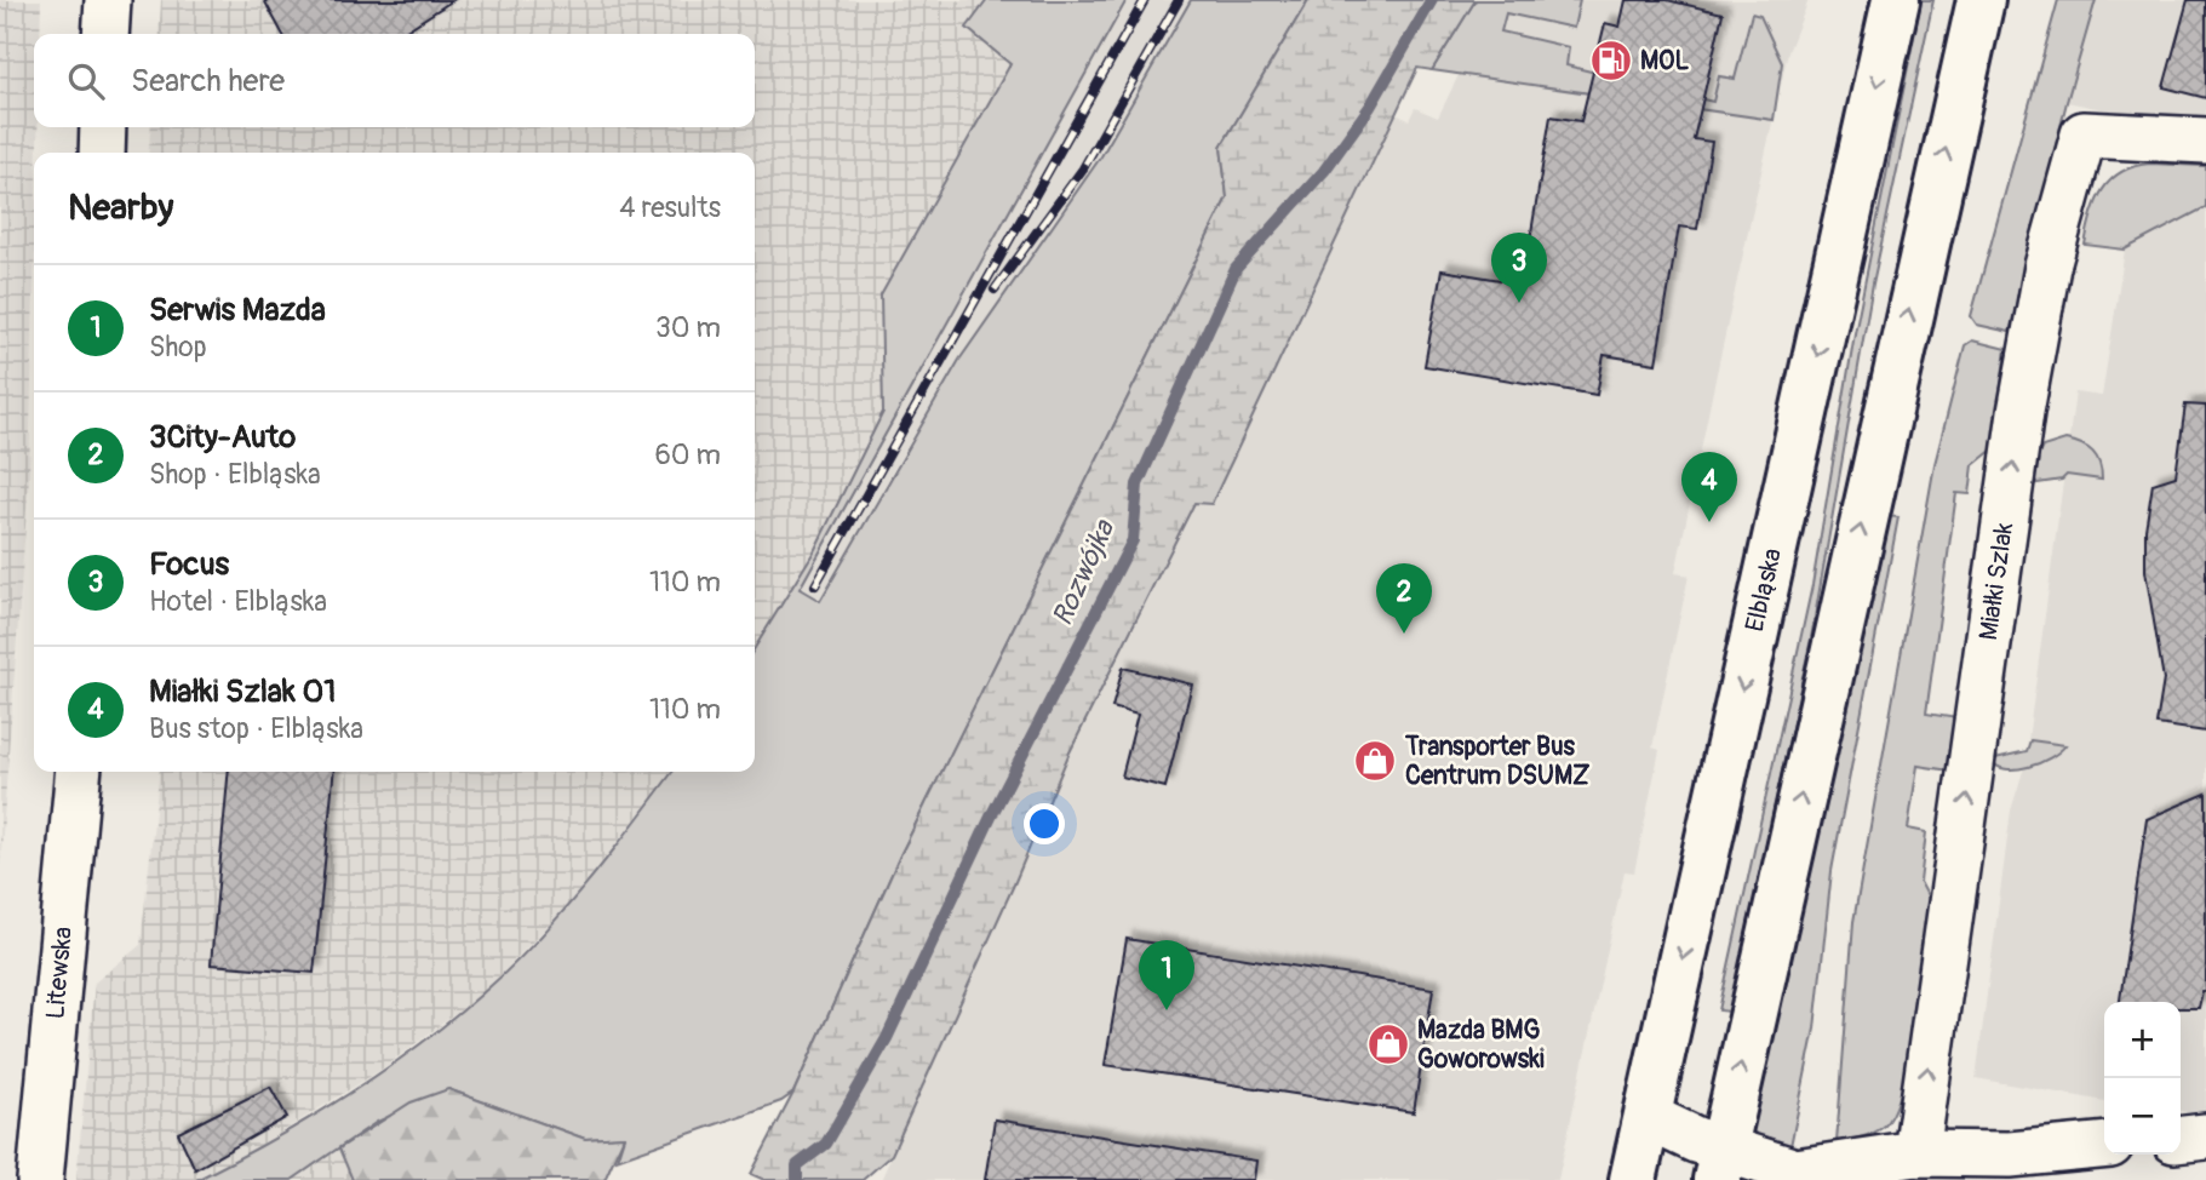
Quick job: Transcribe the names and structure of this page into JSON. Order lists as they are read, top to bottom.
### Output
{
  "streets": {
    "main road": ["Elbląska"],
    "street": ["Miałki Szlak", "Litewska"]
  },
  "one_way": ["Miałki Szlak"],
  "water": ["Rozwójka"],
  "places": {
    "fuel station": ["MOL"],
    "shop": ["Transporter Bus Centrum DSUMZ", "Mazda BMG Goworowski"]
  },
  "page": {
    "search": "Search here",
    "heading": ["Nearby", "4 results"],
    "pins": [
      "3",
      "4",
      "2",
      "1"
    ],
    "list": [
      {
        "mark": "1",
        "name": "Serwis Mazda",
        "note": "Shop",
        "value": "30 m"
      },
      {
        "mark": "2",
        "name": "3City-Auto",
        "note": "Shop · Elbląska",
        "value": "60 m"
      },
      {
        "mark": "3",
        "name": "Focus",
        "note": "Hotel · Elbląska",
        "value": "110 m"
      },
      {
        "mark": "4",
        "name": "Miałki Szlak 01",
        "note": "Bus stop · Elbląska",
        "value": "110 m"
      }
    ],
    "map_buttons": ["+", "−"]
  }
}
